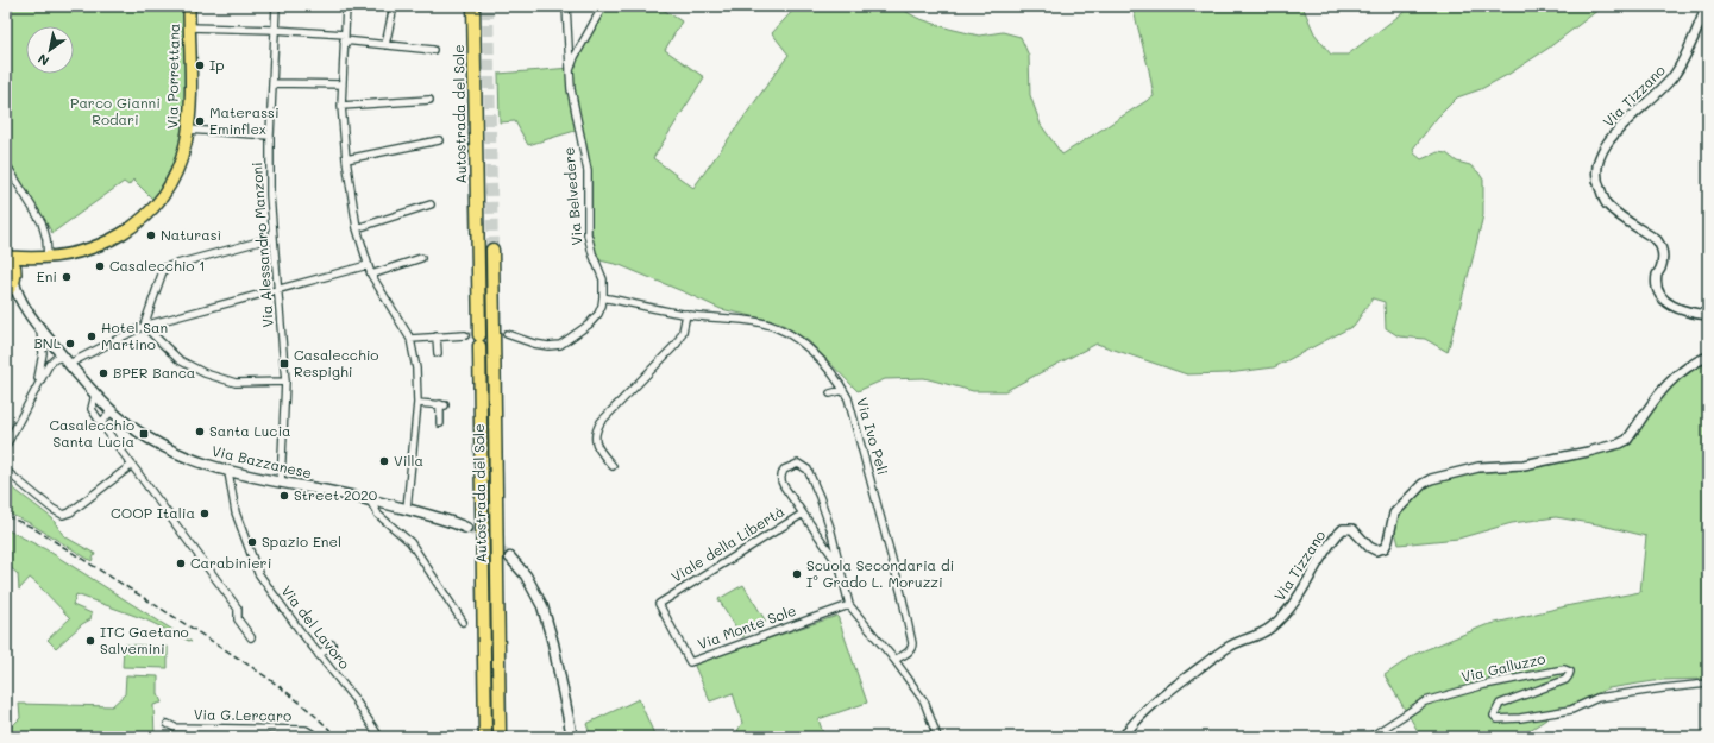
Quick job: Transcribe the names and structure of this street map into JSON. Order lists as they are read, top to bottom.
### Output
{
  "streets": {
    "highway": ["Autostrada del Sole"],
    "main road": ["Via Porrettana", "Via Bazzanese"],
    "street": [
      "Via Tizzano",
      "Via Belvedere",
      "Via Alessandro Manzoni",
      "Via Ivo Peli",
      "Viale della Libertà",
      "Via del Lavoro",
      "Via Monte Sole",
      "Via Galluzzo",
      "Via G.Lercaro"
    ]
  },
  "crossings": [
    ["Via Belvedere", "Via Ivo Peli"],
    ["Via Alessandro Manzoni", "Via Bazzanese"],
    ["Via Ivo Peli", "Viale della Libertà"],
    ["Via Bazzanese", "Via del Lavoro"],
    ["Viale della Libertà", "Via Monte Sole"]
  ],
  "parks": ["Parco Gianni Rodari"],
  "places": {
    "other": [
      "Ip",
      "Materassi Eminflex",
      "Naturasì",
      "Casalecchio 1",
      "Eni",
      "Hotel San Martino",
      "BNL",
      "BPER Banca",
      "Santa Lucia",
      "Villa",
      "Street 2020",
      "COOP Italia",
      "Spazio Enel",
      "Carabinieri",
      "Scuola Secondaria di I° Grado L. Moruzzi",
      "ITC Gaetano Salvemini"
    ],
    "transit": ["Casalecchio Respighi", "Casalecchio Santa Lucia"]
  },
  "north": "bottom left"
}
